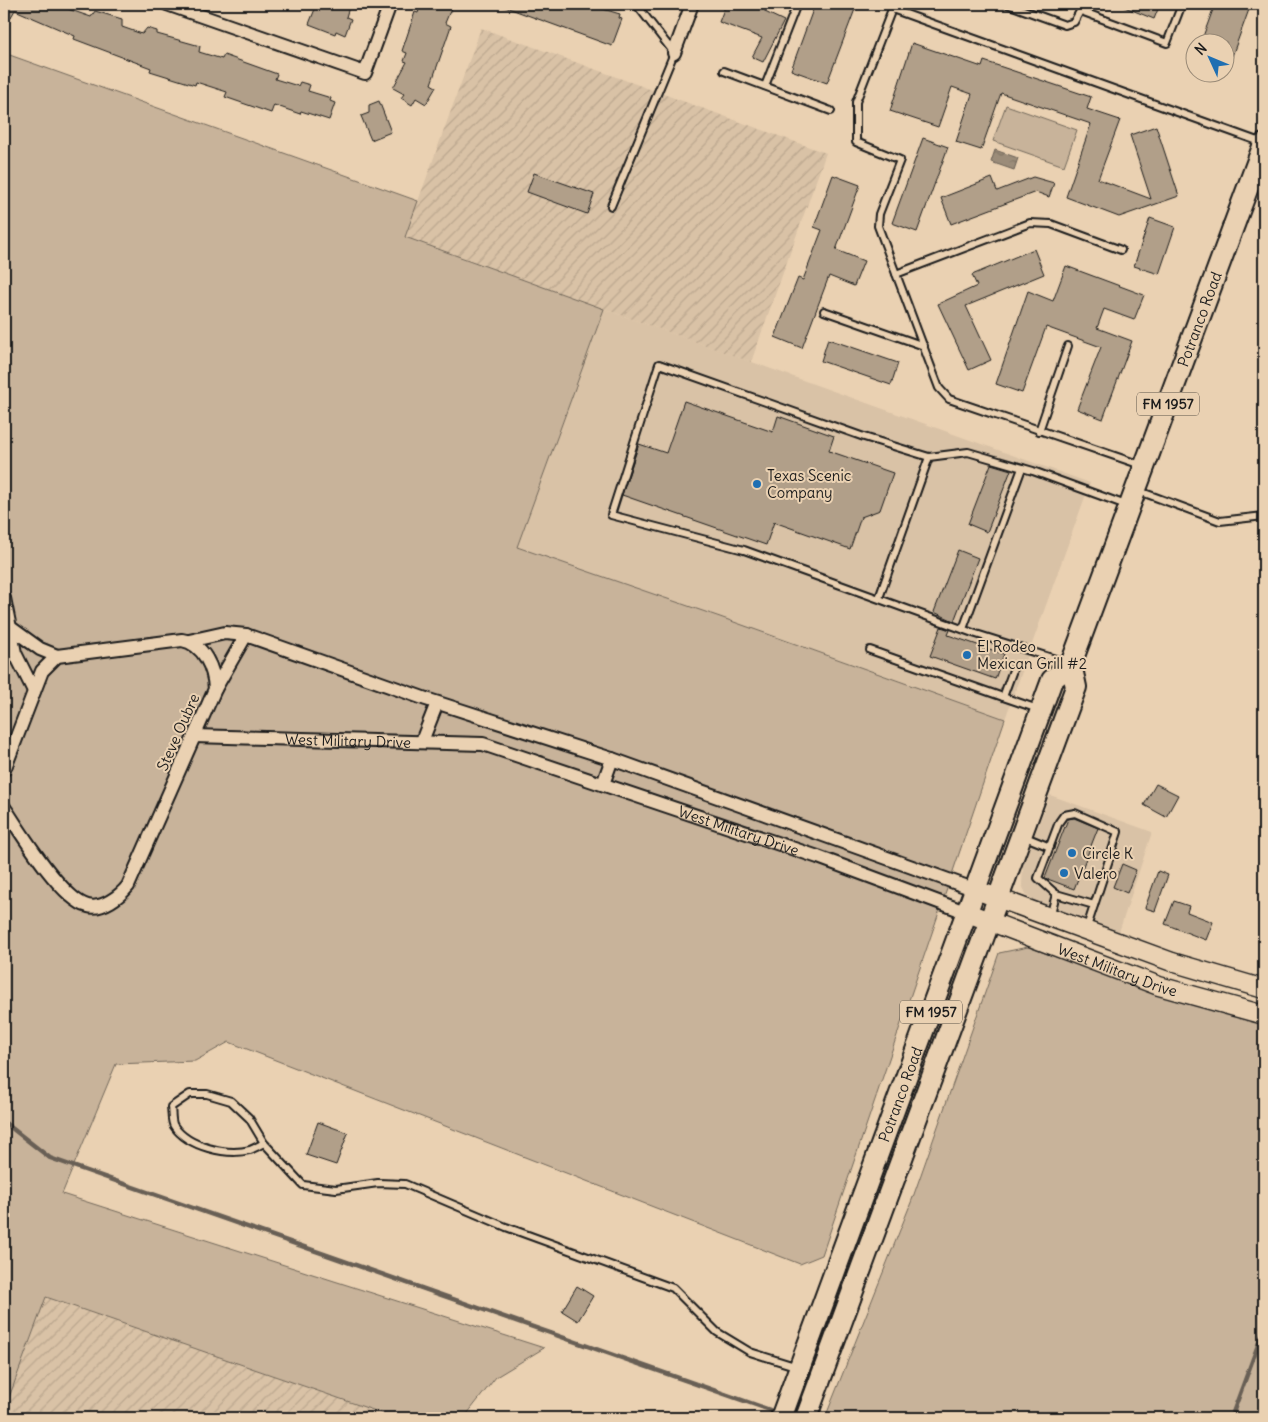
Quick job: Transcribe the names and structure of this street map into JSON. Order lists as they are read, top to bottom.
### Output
{
  "streets": {
    "main road": ["Potranco Road", "FM 1957", "West Military Drive"],
    "street": ["Steve Oubre"]
  },
  "crossings": [
    ["Potranco Road", "West Military Drive"],
    ["Steve Oubre", "West Military Drive"]
  ],
  "places": [
    "Texas Scenic Company",
    "El Rodeo Mexican Grill #2",
    "Circle K",
    "Valero"
  ],
  "north": "top left"
}
